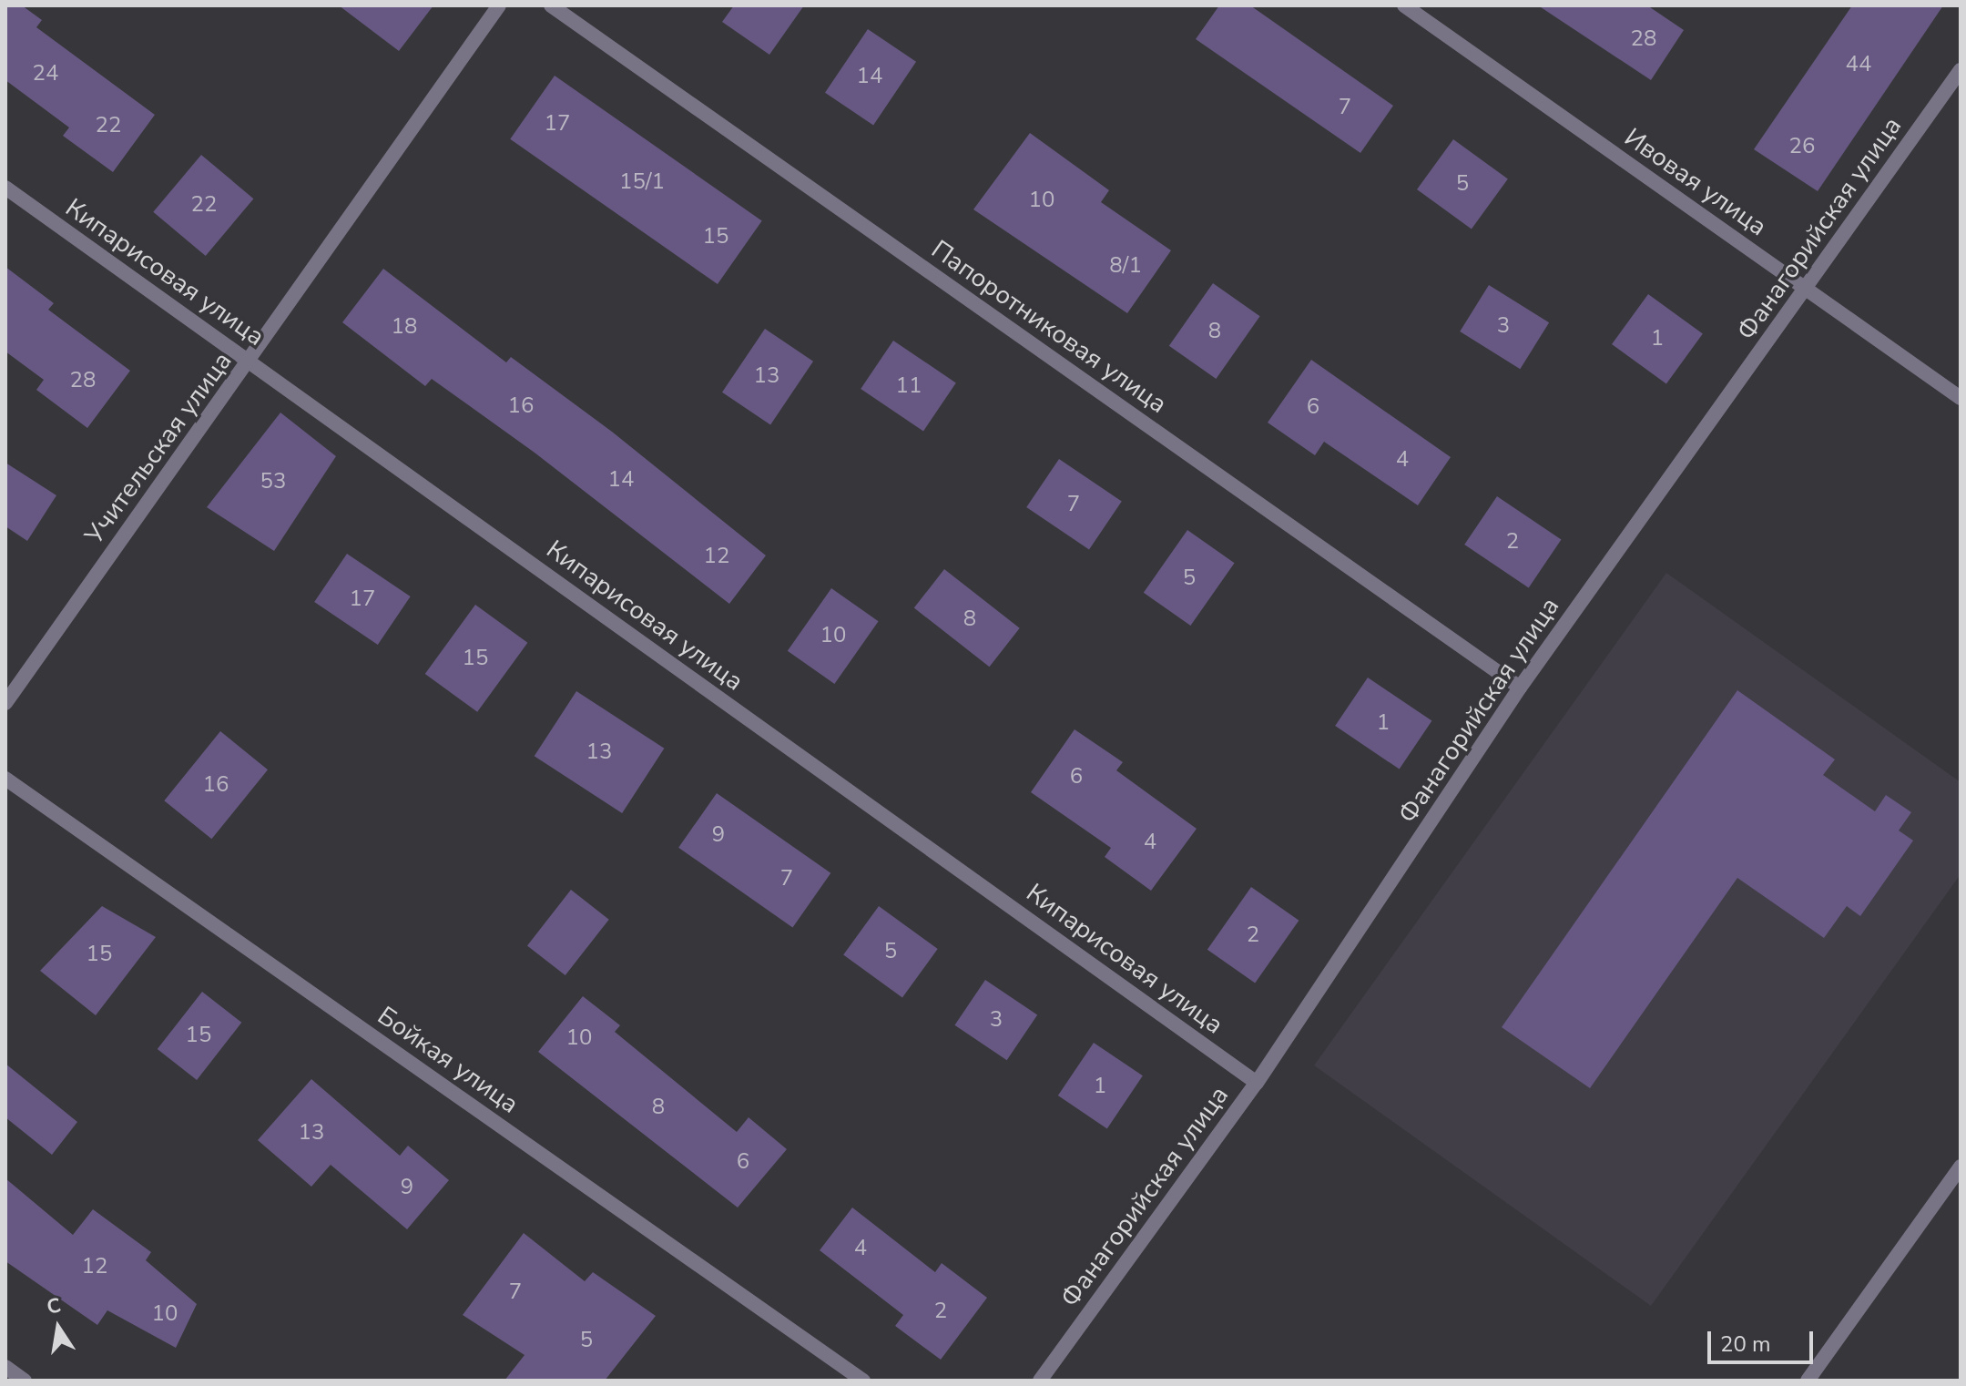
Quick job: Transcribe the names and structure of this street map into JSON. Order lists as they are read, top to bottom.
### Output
{
  "streets": {
    "street": [
      "Ивовая улица",
      "Фанагорийская улица",
      "Кипарисовая улица",
      "Папоротниковая улица",
      "Учительская улица",
      "Бойкая улица"
    ]
  },
  "crossings": [
    ["Ивовая улица", "Фанагорийская улица"],
    ["Фанагорийская улица", "Кипарисовая улица"],
    ["Фанагорийская улица", "Папоротниковая улица"],
    ["Кипарисовая улица", "Учительская улица"]
  ],
  "house_numbers": [
    "28",
    "44",
    "24",
    "14",
    "7",
    "17",
    "22",
    "26",
    "15/1",
    "5",
    "10",
    "22",
    "15",
    "8/1",
    "3",
    "18",
    "8",
    "1",
    "13",
    "28",
    "11",
    "16",
    "6",
    "4",
    "14",
    "53",
    "7",
    "2",
    "12",
    "5",
    "17",
    "8",
    "10",
    "15",
    "1",
    "13",
    "6",
    "16",
    "9",
    "4",
    "7",
    "2",
    "5",
    "15",
    "3",
    "15",
    "10",
    "1",
    "8",
    "13",
    "6",
    "9",
    "4",
    "12",
    "7",
    "2",
    "10",
    "5"
  ],
  "scale_bar": "20 m",
  "north": "top"
}
